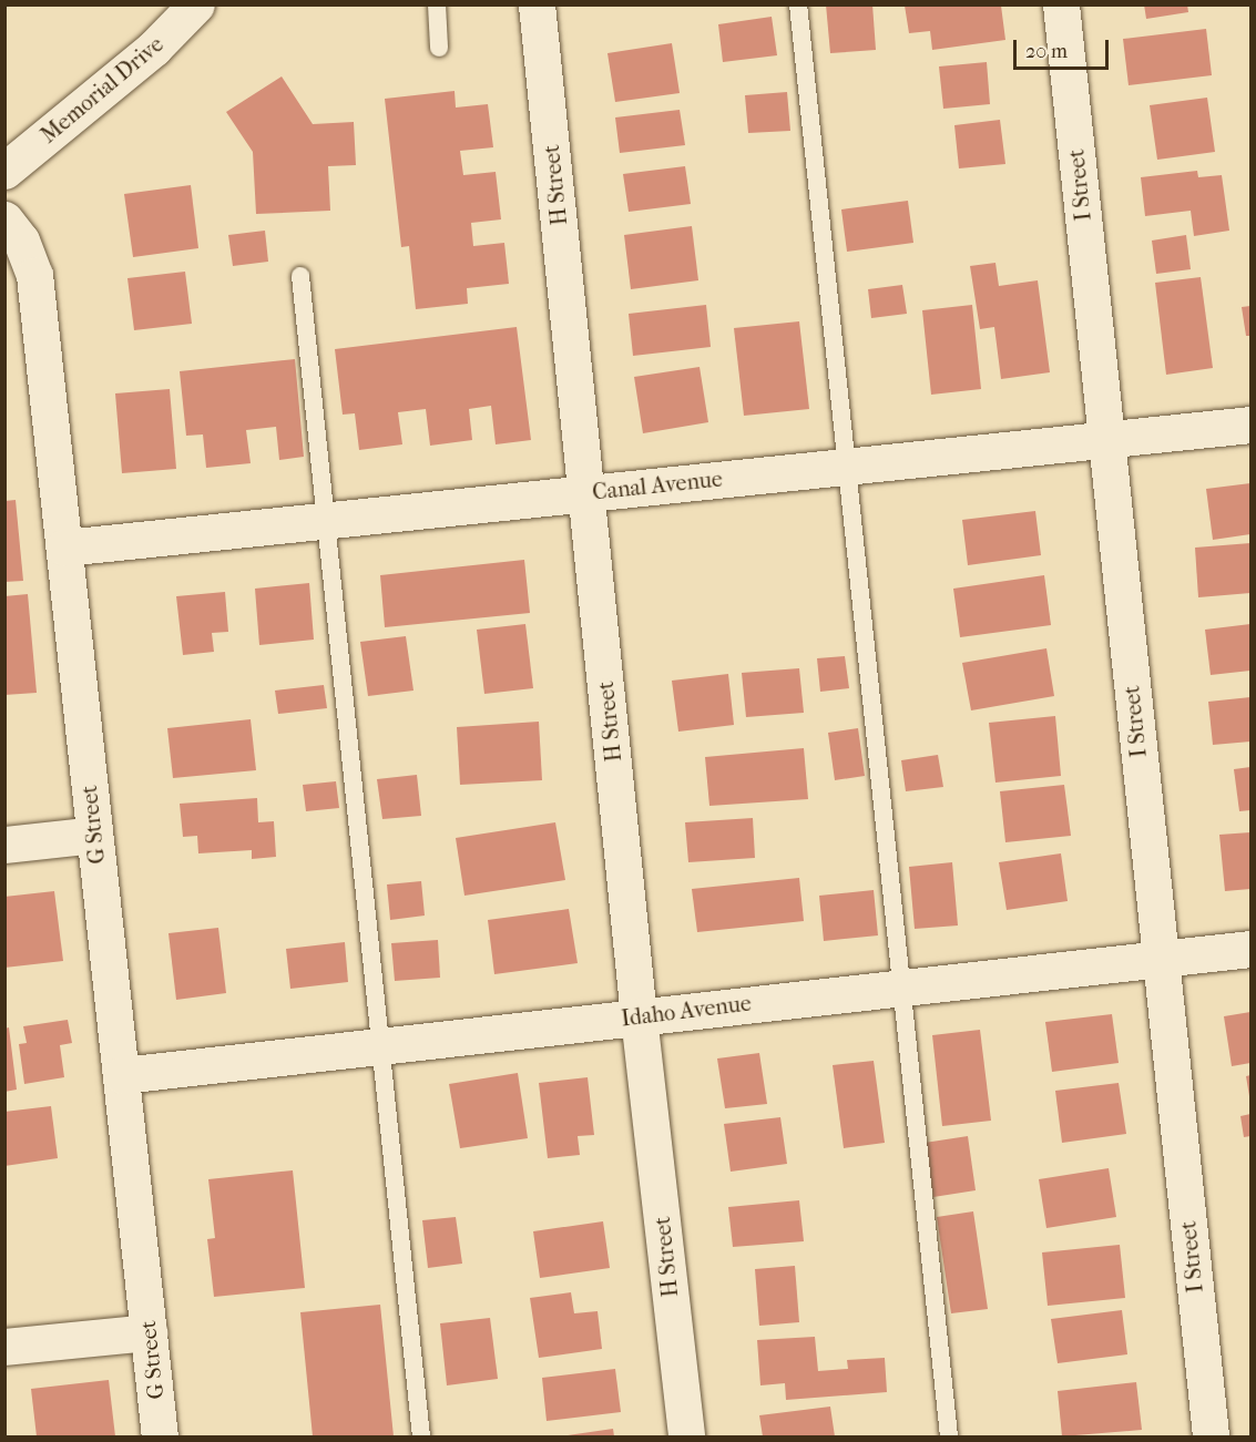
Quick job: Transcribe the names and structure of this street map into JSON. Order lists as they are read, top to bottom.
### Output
{
  "streets": {
    "street": [
      "Memorial Drive",
      "H Street",
      "I Street",
      "Canal Avenue",
      "G Street",
      "Idaho Avenue"
    ]
  },
  "crossings": [
    ["H Street", "Canal Avenue"],
    ["H Street", "Idaho Avenue"],
    ["I Street", "Canal Avenue"],
    ["I Street", "Idaho Avenue"],
    ["Canal Avenue", "G Street"],
    ["G Street", "Idaho Avenue"]
  ],
  "scale_bar": "20 m"
}
